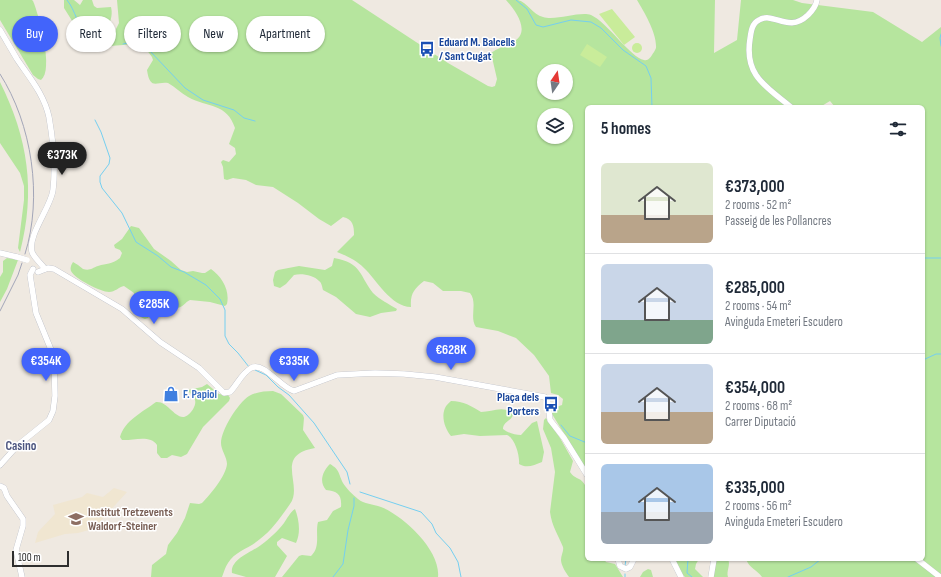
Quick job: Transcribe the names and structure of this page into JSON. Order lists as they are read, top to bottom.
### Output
{
  "districts": ["Casino"],
  "places": {
    "bus stop": ["Eduard M. Balcells / Sant Cugat", "Plaça dels Porters"],
    "shop": ["F. Papiol"],
    "school or university": ["Institut Tretzevents Waldorf-Steiner"]
  },
  "scale_bar": "100 m",
  "north": "top",
  "page": {
    "chip": [
      "Buy",
      "Rent",
      "Filters",
      "New",
      "Apartment"
    ],
    "heading": "5 homes",
    "price": [
      "€373K",
      "€285K",
      "€628K",
      "€354K",
      "€335K"
    ],
    "list": [
      {
        "name": "€373,000",
        "note": "2 rooms · 52 m² · Passeig de les Pollancres"
      },
      {
        "name": "€285,000",
        "note": "2 rooms · 54 m² · Avinguda Emeteri Escudero"
      },
      {
        "name": "€354,000",
        "note": "2 rooms · 68 m² · Carrer Diputació"
      },
      {
        "name": "€335,000",
        "note": "2 rooms · 56 m² · Avinguda Emeteri Escudero"
      }
    ],
    "scale": "100 m"
  }
}
